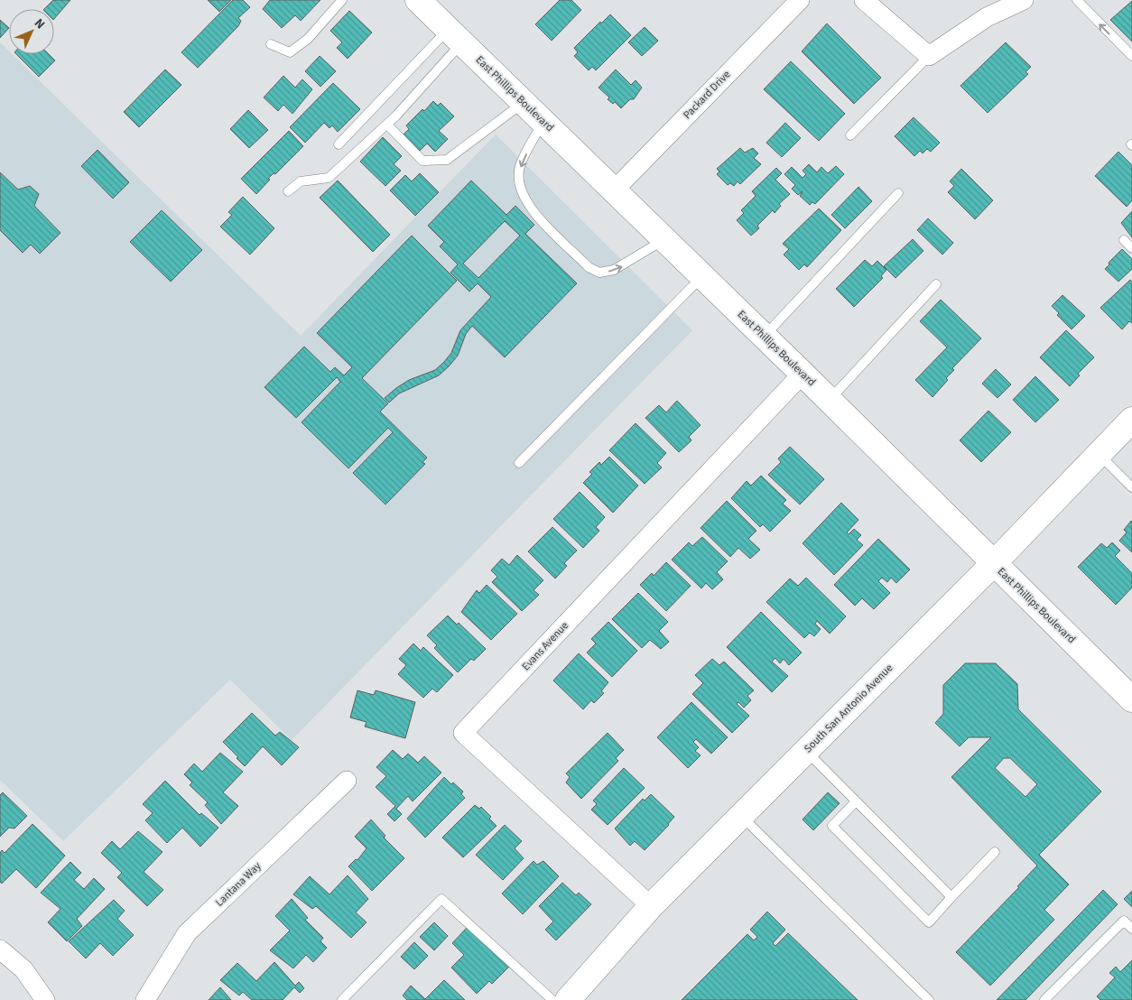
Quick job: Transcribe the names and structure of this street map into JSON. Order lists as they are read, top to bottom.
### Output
{
  "streets": {
    "street": [
      "East Phillips Boulevard",
      "Packard Drive",
      "Evans Avenue",
      "South San Antonio Avenue",
      "Lantana Way"
    ]
  },
  "crossings": [
    ["East Phillips Boulevard", "Packard Drive"],
    ["East Phillips Boulevard", "Evans Avenue"],
    ["East Phillips Boulevard", "South San Antonio Avenue"],
    ["Evans Avenue", "South San Antonio Avenue"]
  ],
  "north": "top right"
}
